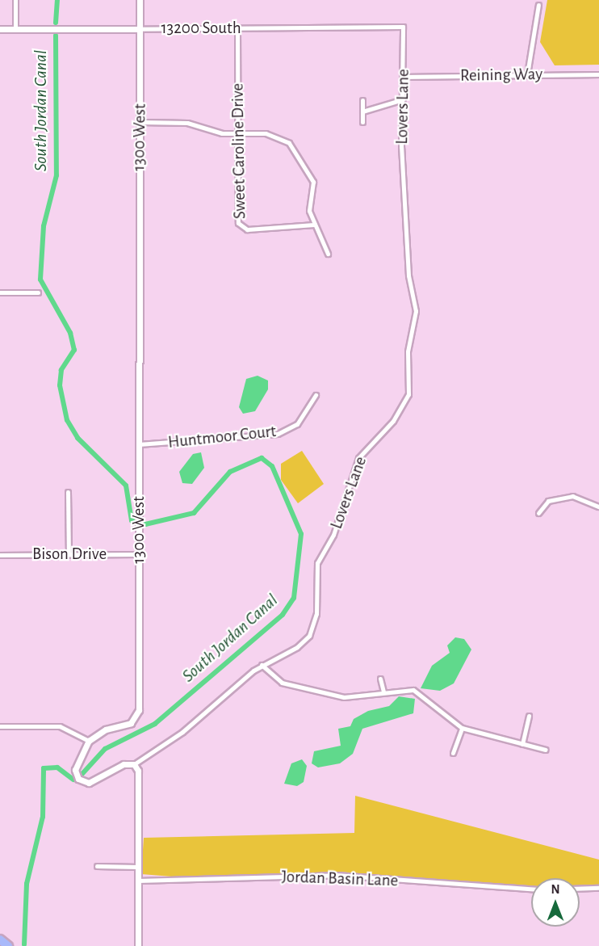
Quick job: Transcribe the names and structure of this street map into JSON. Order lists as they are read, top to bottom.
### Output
{
  "streets": {
    "street": [
      "13200 South",
      "Reining Way",
      "Lovers Lane",
      "1300 West",
      "Sweet Caroline Drive",
      "Huntmoor Court",
      "Bison Drive",
      "Jordan Basin Lane"
    ]
  },
  "crossings": [
    ["13200 South", "Lovers Lane"],
    ["13200 South", "1300 West"],
    ["13200 South", "Sweet Caroline Drive"],
    ["Reining Way", "Lovers Lane"],
    ["1300 West", "Huntmoor Court"],
    ["1300 West", "Bison Drive"]
  ],
  "water": ["South Jordan Canal"],
  "north": "top"
}
